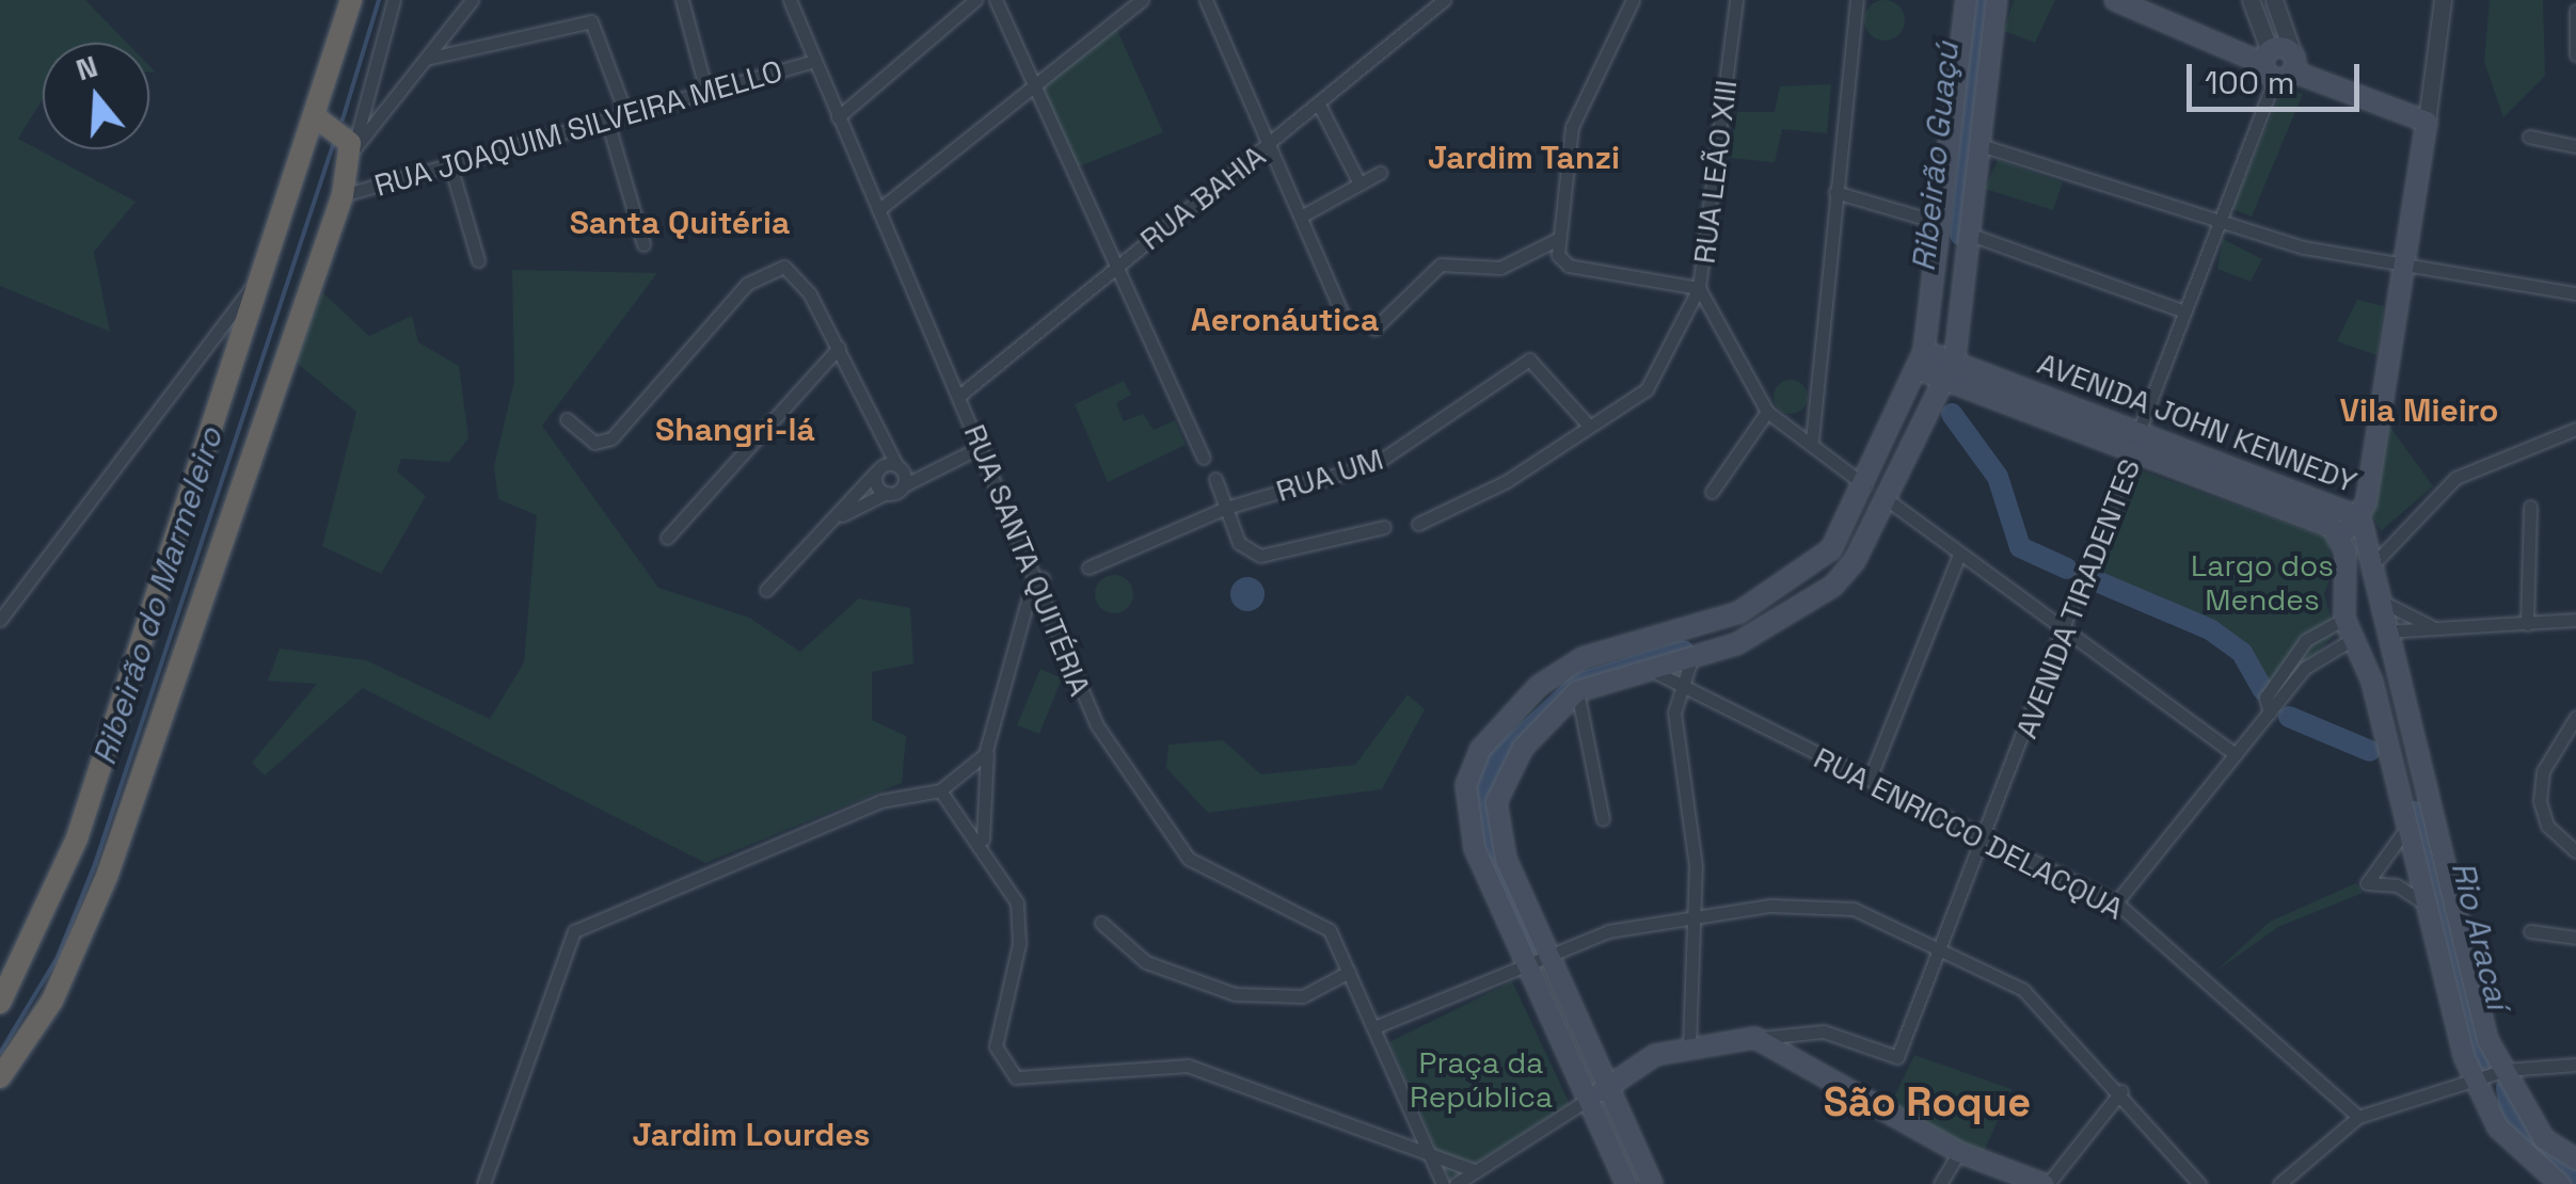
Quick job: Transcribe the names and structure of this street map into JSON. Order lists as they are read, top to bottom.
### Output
{
  "streets": {
    "main road": ["AVENIDA JOHN KENNEDY"],
    "street": [
      "RUA JOAQUIM SILVEIRA MELLO",
      "RUA LEÃO XIII",
      "RUA BAHIA",
      "RUA UM",
      "RUA SANTA QUITÉRIA",
      "AVENIDA TIRADENTES",
      "RUA ENRICCO DELACQUA"
    ]
  },
  "crossings": [
    ["RUA JOAQUIM SILVEIRA MELLO", "RUA SANTA QUITÉRIA"],
    ["RUA LEÃO XIII", "RUA UM"],
    ["RUA BAHIA", "RUA SANTA QUITÉRIA"],
    ["AVENIDA JOHN KENNEDY", "AVENIDA TIRADENTES"],
    ["AVENIDA TIRADENTES", "RUA ENRICCO DELACQUA"]
  ],
  "districts": [
    "Jardim Tanzi",
    "Santa Quitéria",
    "Aeronáutica",
    "Vila Mieiro",
    "Shangri-lá",
    "São Roque",
    "Jardim Lourdes"
  ],
  "water": ["Ribeirão Guaçú", "Ribeirão do Marmeleiro", "Rio Aracaí"],
  "parks": ["Largo dos Mendes", "Praça da República"],
  "scale_bar": "100 m",
  "north": "top"
}
